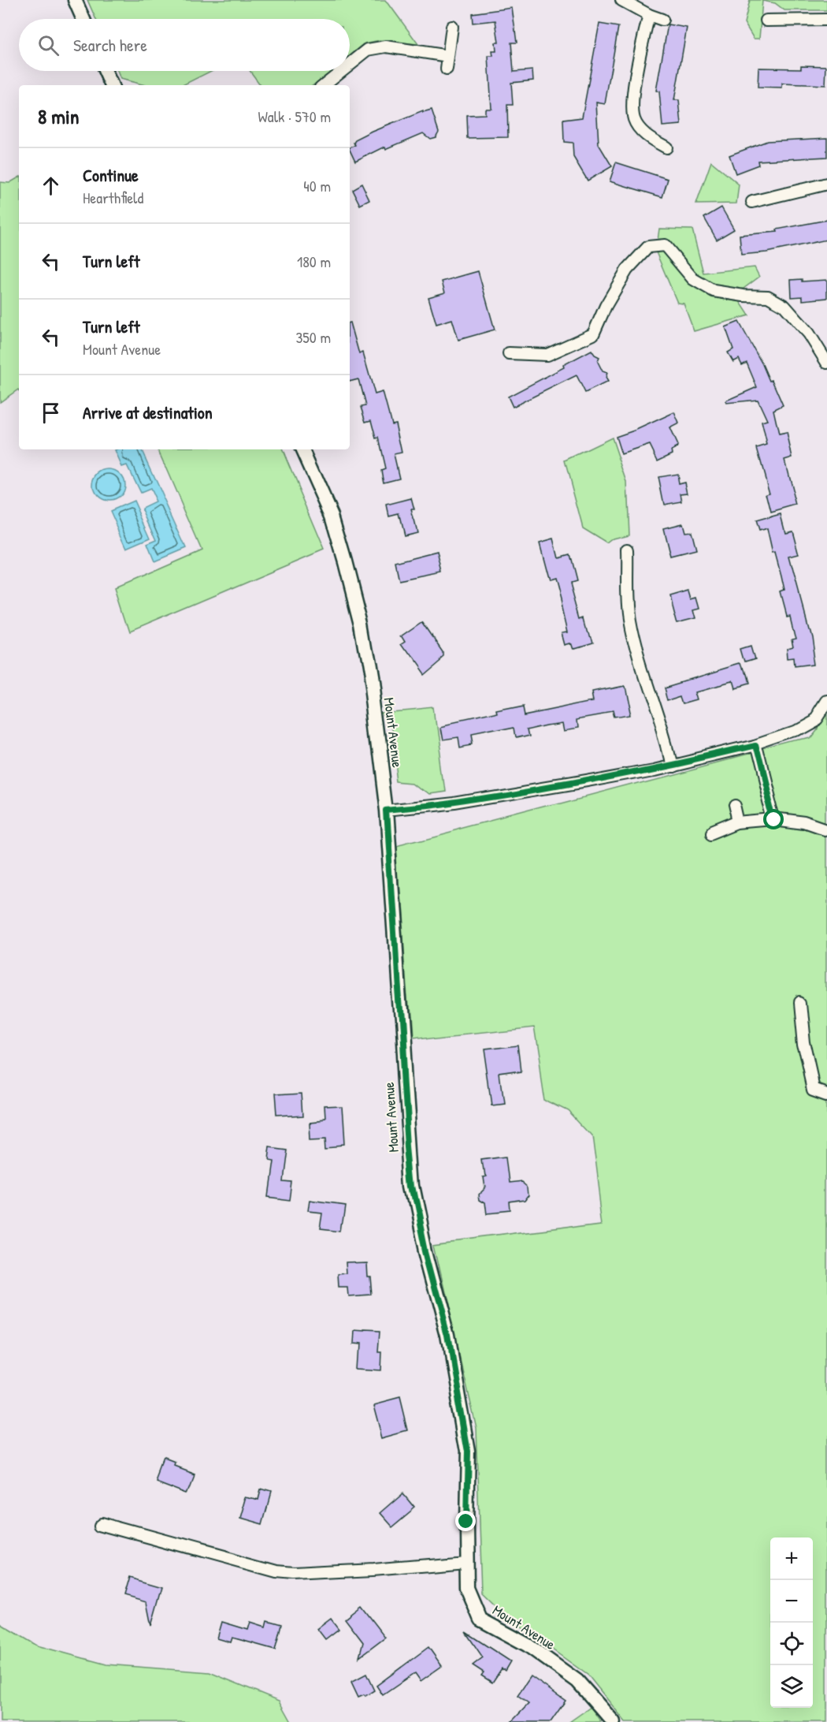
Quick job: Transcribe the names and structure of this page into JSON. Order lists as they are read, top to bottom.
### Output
{
  "streets": {
    "street": ["Mount Avenue"]
  },
  "page": {
    "search": "Search here",
    "heading": ["8 min", "Walk · 570 m"],
    "list": [
      ["Continue", "Hearthfield", "40 m"],
      ["Turn left", "180 m"],
      ["Turn left", "Mount Avenue", "350 m"],
      "Arrive at destination"
    ],
    "map_buttons": ["+", "−"]
  }
}
